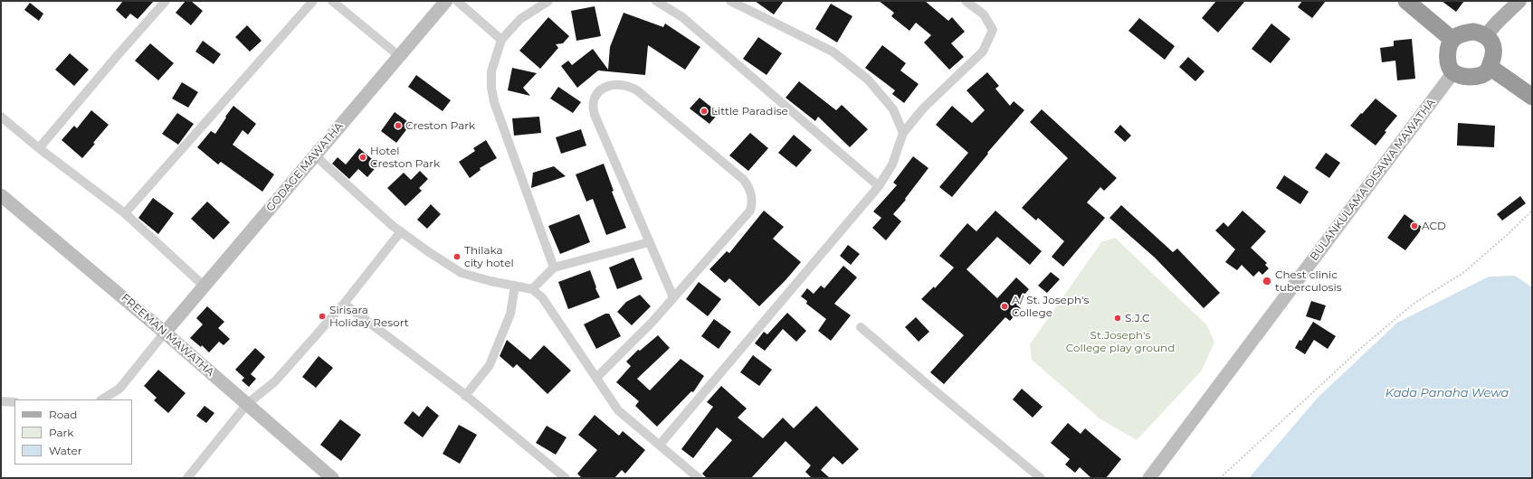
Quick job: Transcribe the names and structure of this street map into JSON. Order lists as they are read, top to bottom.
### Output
{
  "streets": {
    "street": ["GODAGE MAWATHA", "BULANKULAMA DISAWA MAWATHA", "FREEMAN MAWATHA"]
  },
  "crossings": [
    ["GODAGE MAWATHA", "FREEMAN MAWATHA"]
  ],
  "water": ["Kada Panaha Wewa"],
  "parks": ["St.Joseph's College play ground"],
  "places": [
    "Little Paradise",
    "Creston Park",
    "Hotel Creston Park",
    "ACD",
    "Thilaka city hotel",
    "Chest clinic tuberculosis",
    "A/ St. Joseph's College",
    "Sirisara Holiday Resort",
    "S.J.C"
  ],
  "legend": ["Road", "Park", "Water"]
}
